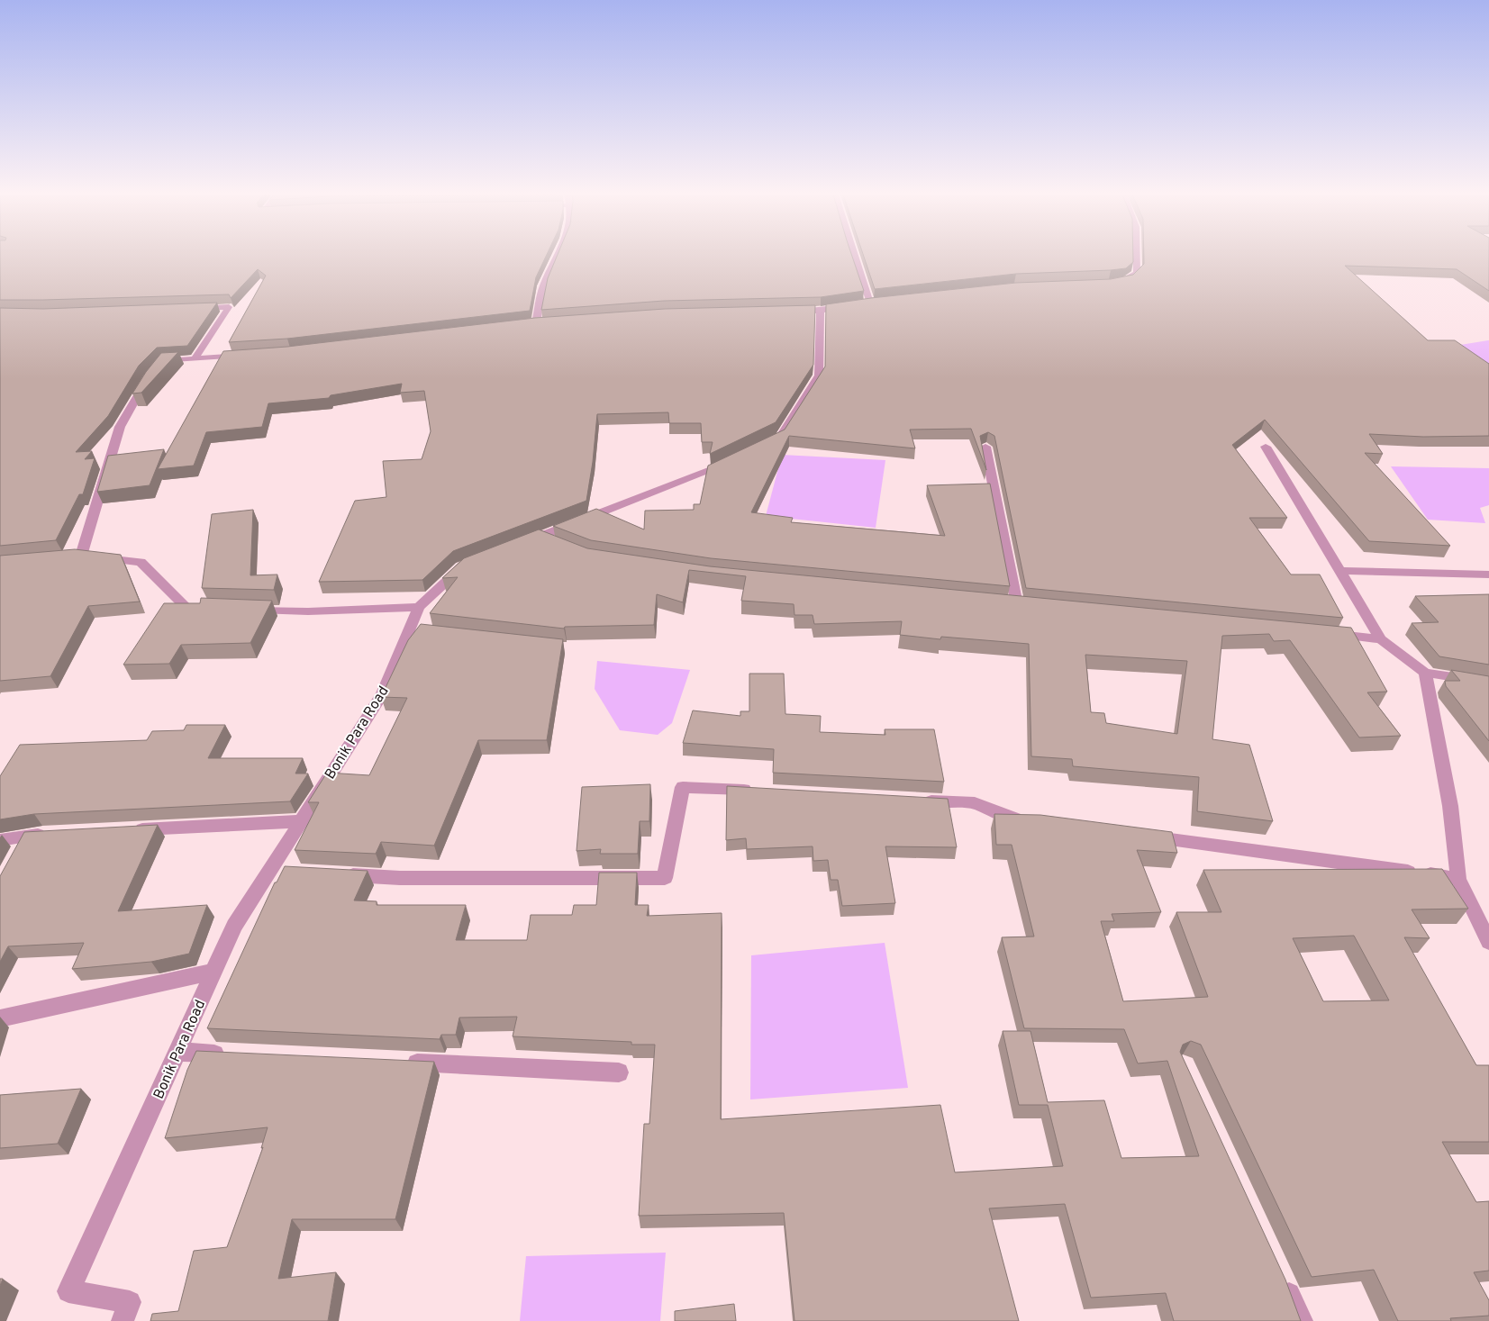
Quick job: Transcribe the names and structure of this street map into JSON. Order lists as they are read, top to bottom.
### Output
{
  "streets": {
    "street": ["Bonik Para Road"]
  }
}
